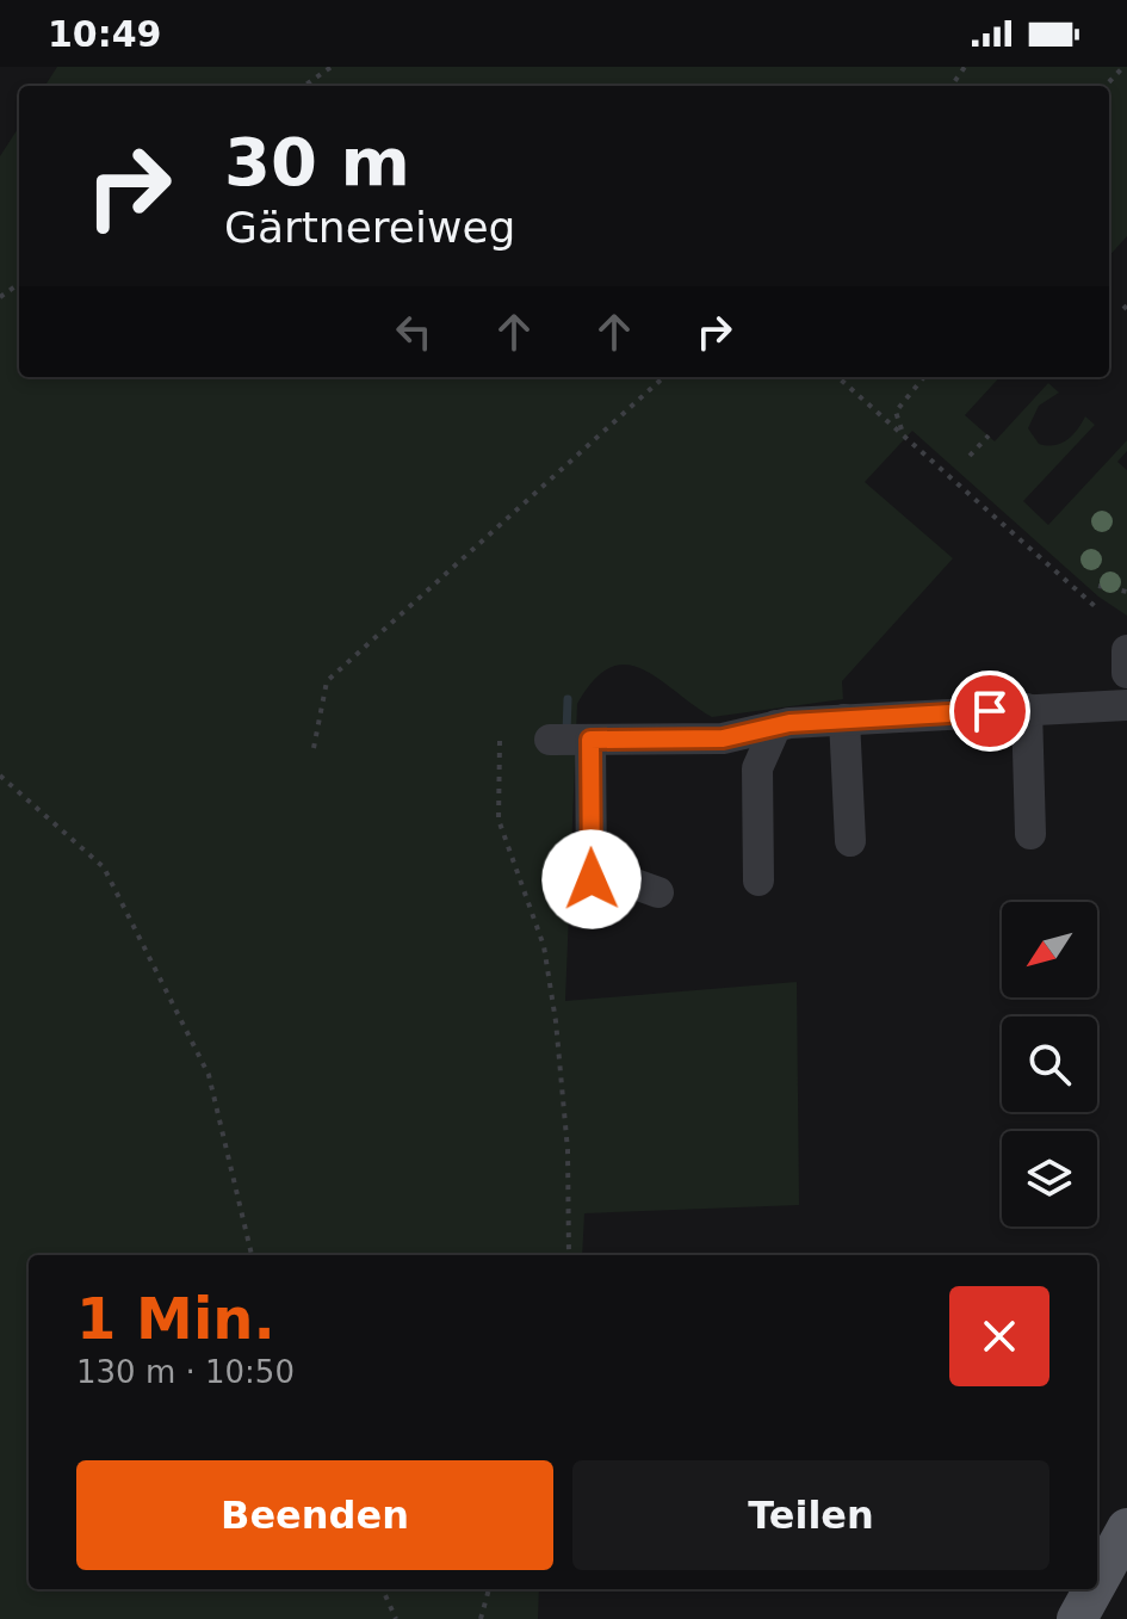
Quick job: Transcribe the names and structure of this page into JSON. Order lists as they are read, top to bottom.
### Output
{
  "north": "bottom left",
  "page": {
    "status": "10:49",
    "turn": ["30 m", "Gärtnereiweg"],
    "heading": ["1 Min.", "130 m · 10:50"],
    "buttons": ["Beenden", "Teilen"]
  }
}
